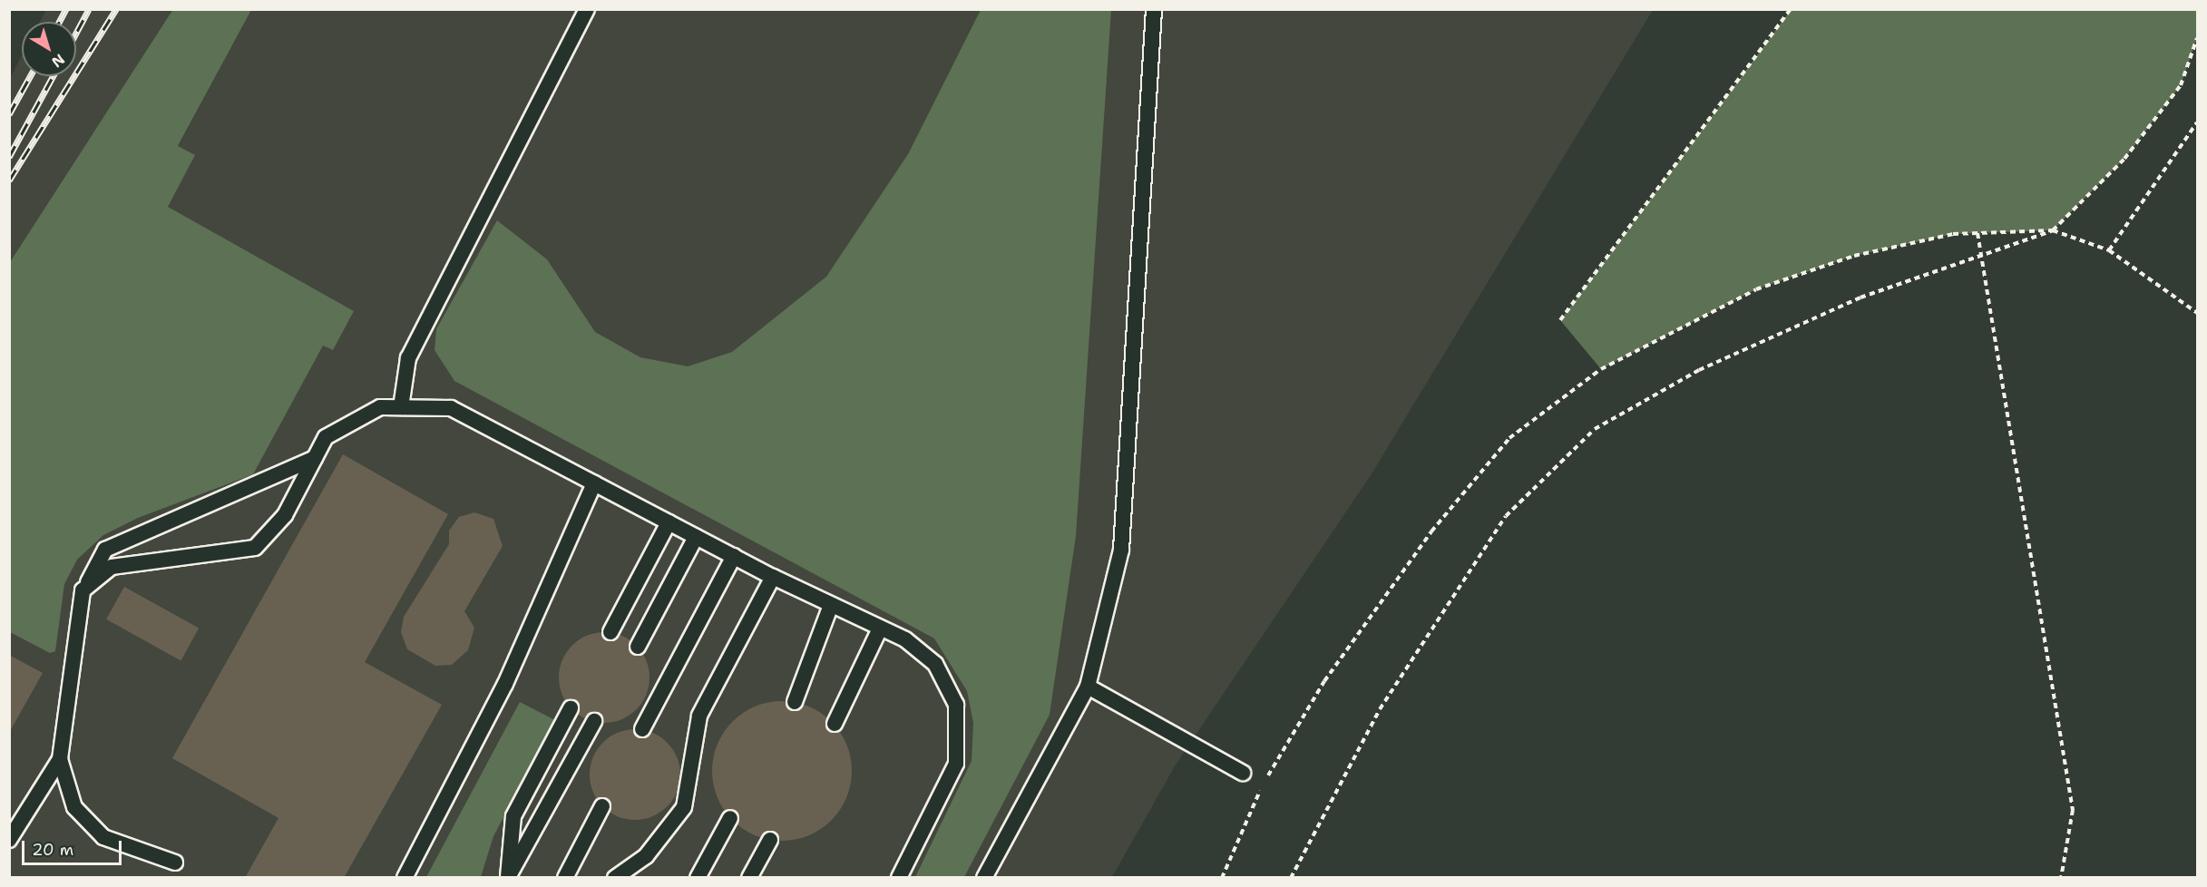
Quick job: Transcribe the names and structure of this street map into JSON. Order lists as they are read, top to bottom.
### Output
{
  "scale_bar": "20 m",
  "north": "bottom right"
}
